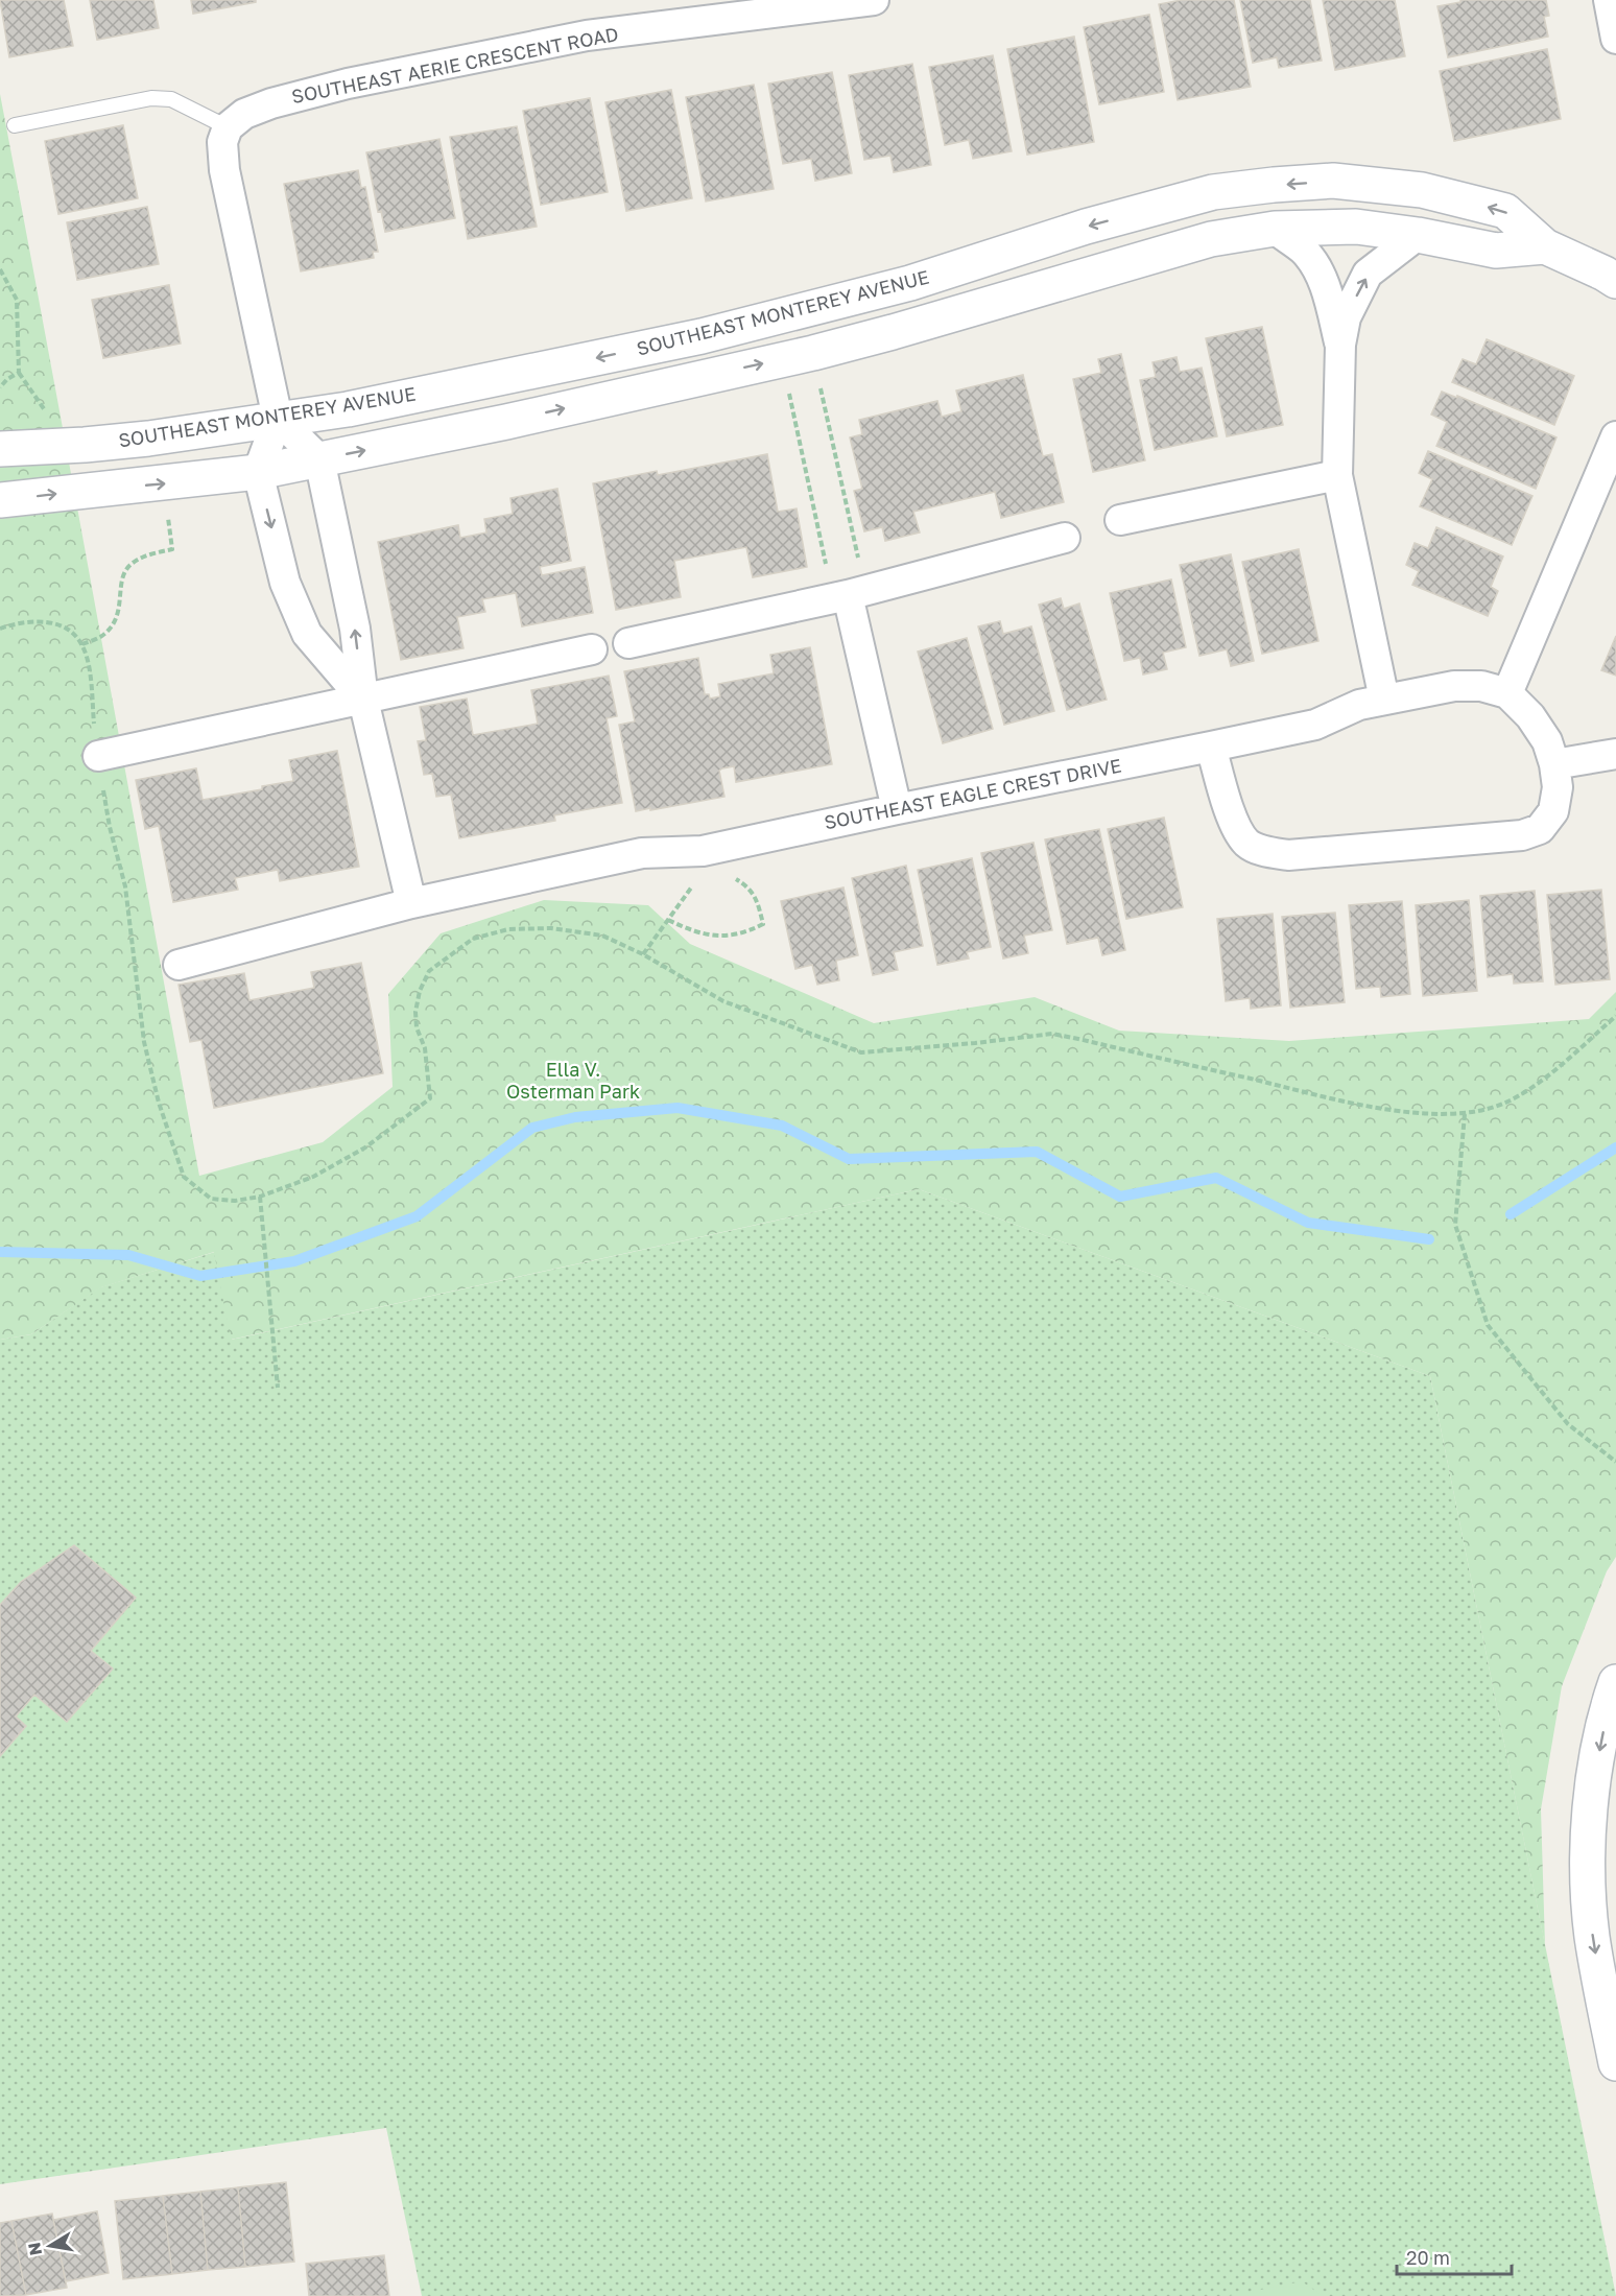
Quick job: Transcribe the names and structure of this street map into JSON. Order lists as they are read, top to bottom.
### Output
{
  "streets": {
    "street": ["SOUTHEAST AERIE CRESCENT ROAD", "SOUTHEAST MONTEREY AVENUE", "SOUTHEAST EAGLE CREST DRIVE"]
  },
  "parks": ["Ella V. Osterman Park"],
  "scale_bar": "20 m",
  "north": "left"
}
